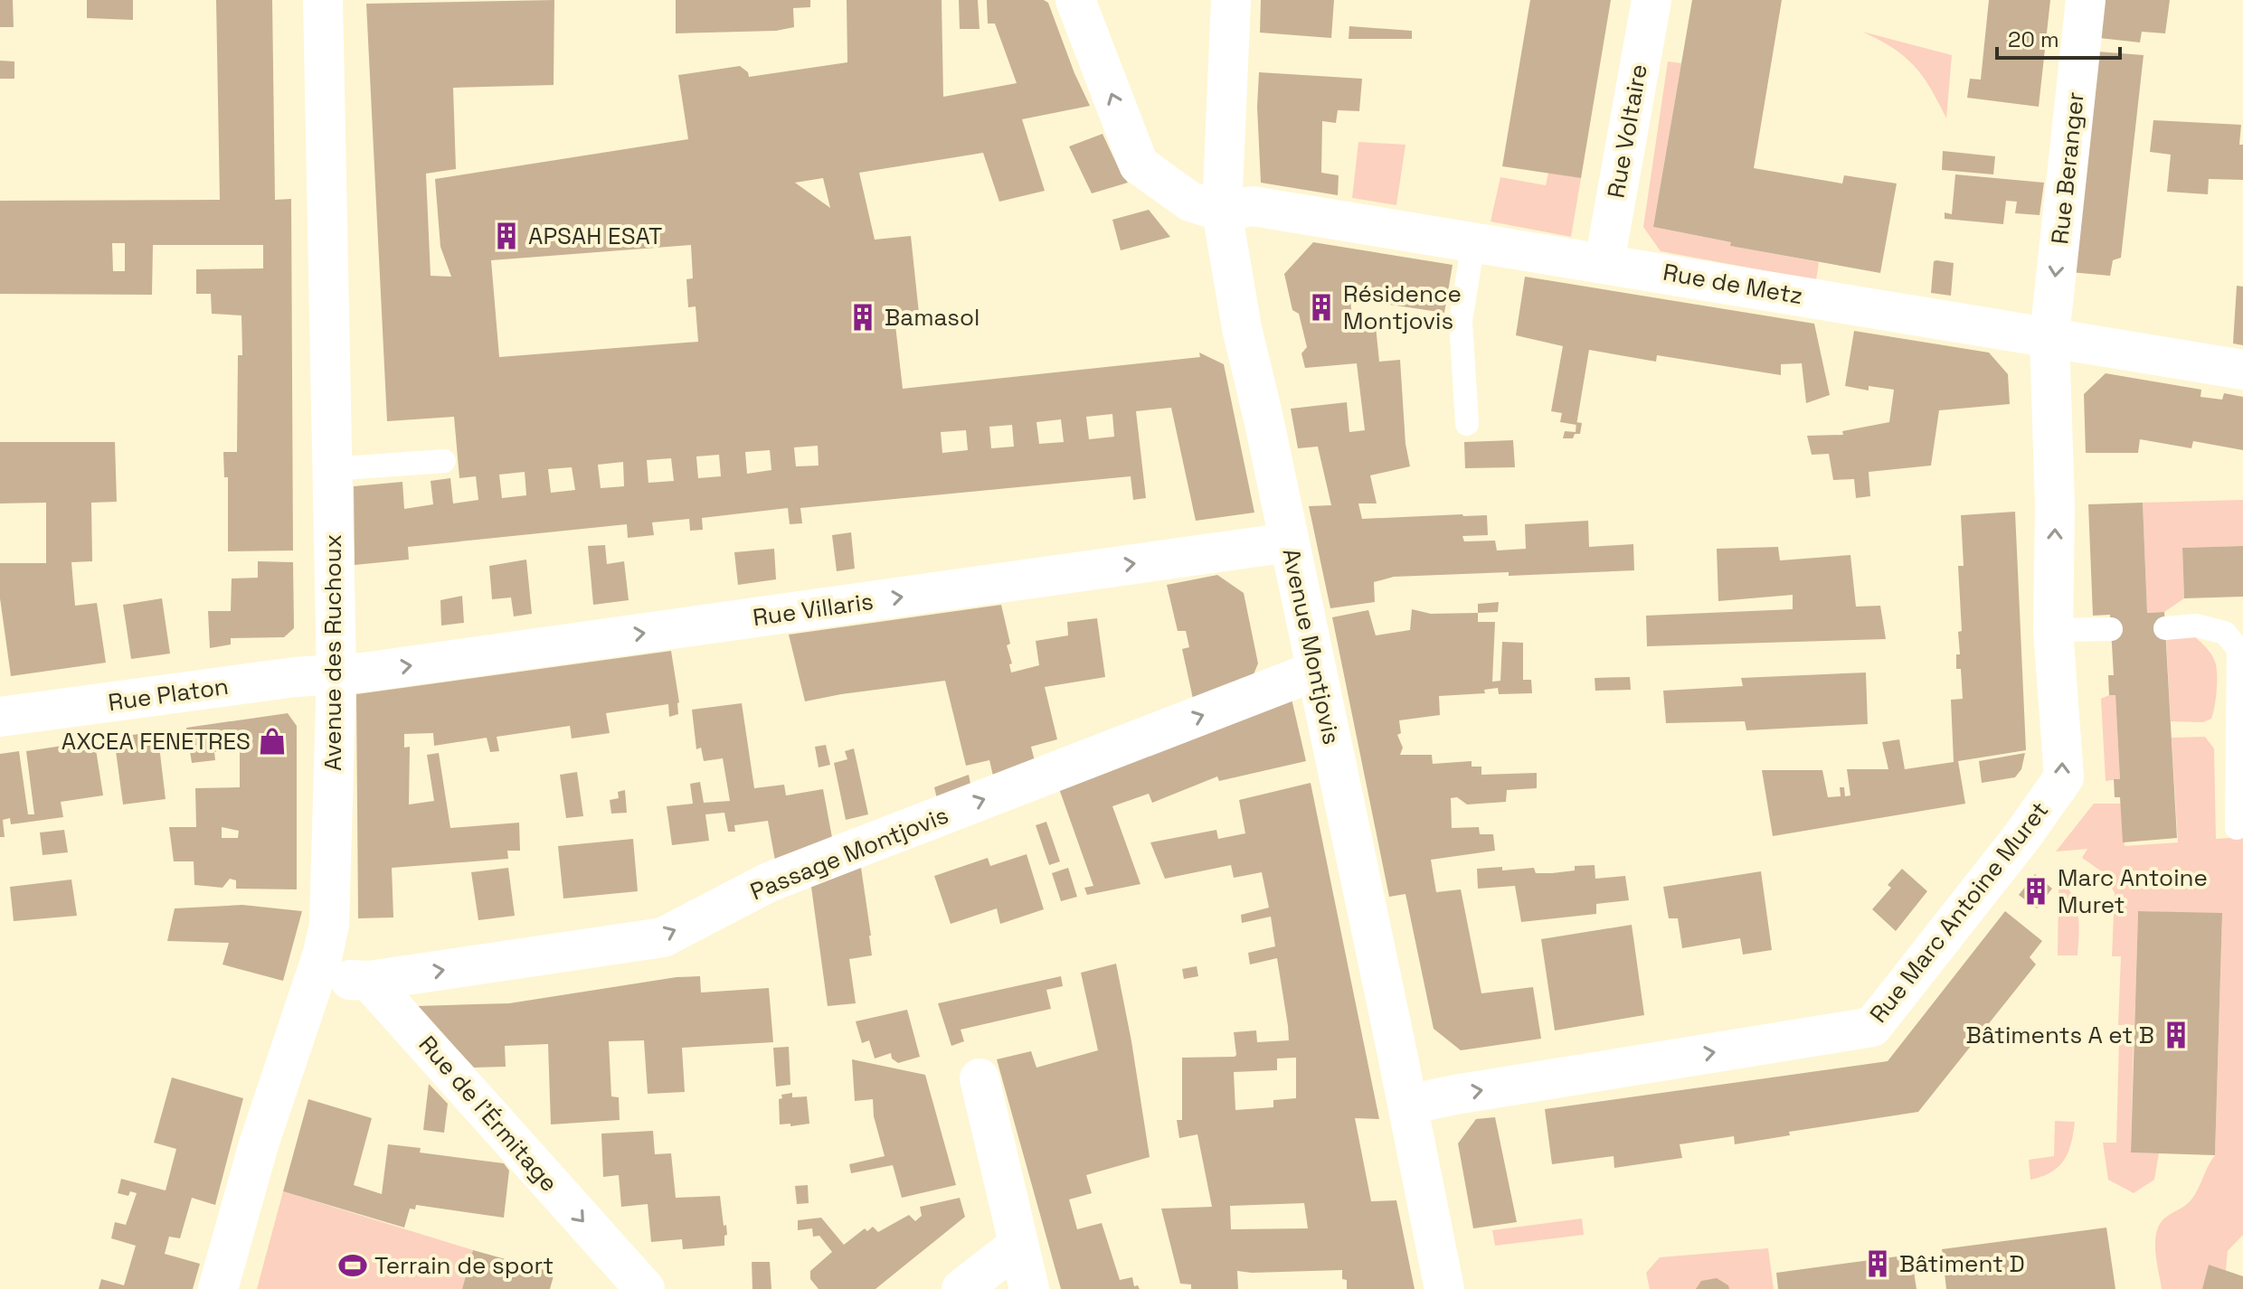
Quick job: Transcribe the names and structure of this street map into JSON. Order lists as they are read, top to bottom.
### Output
{
  "streets": {
    "street": [
      "Rue Voltaire",
      "Rue Beranger",
      "Rue de Metz",
      "Rue Villaris",
      "Avenue Montjovis",
      "Avenue des Ruchoux",
      "Rue Platon",
      "Passage Montjovis",
      "Rue Marc Antoine Muret",
      "Rue de l'Érmitage"
    ]
  },
  "crossings": [
    ["Rue Voltaire", "Rue de Metz"],
    ["Rue Beranger", "Rue de Metz"],
    ["Rue Beranger", "Rue Marc Antoine Muret"],
    ["Rue de Metz", "Avenue Montjovis"],
    ["Rue de Metz", "Rue Marc Antoine Muret"],
    ["Rue Villaris", "Avenue Montjovis"],
    ["Rue Villaris", "Avenue des Ruchoux"],
    ["Rue Villaris", "Rue Platon"],
    ["Avenue Montjovis", "Passage Montjovis"],
    ["Avenue Montjovis", "Rue Marc Antoine Muret"],
    ["Avenue des Ruchoux", "Rue Platon"],
    ["Avenue des Ruchoux", "Rue de l'Érmitage"],
    ["Passage Montjovis", "Rue de l'Érmitage"]
  ],
  "one_way": [
    "Rue Beranger",
    "Rue Villaris",
    "Passage Montjovis",
    "Rue Marc Antoine Muret",
    "Rue de l'Érmitage"
  ],
  "places": {
    "building": [
      "APSAH ESAT",
      "Résidence Montjovis",
      "Bamasol",
      "Marc Antoine Muret",
      "Bâtiments A et B",
      "Bâtiment D"
    ],
    "shop": ["AXCEA FENETRES"],
    "sports": ["Terrain de sport"]
  },
  "scale_bar": "20 m"
}
